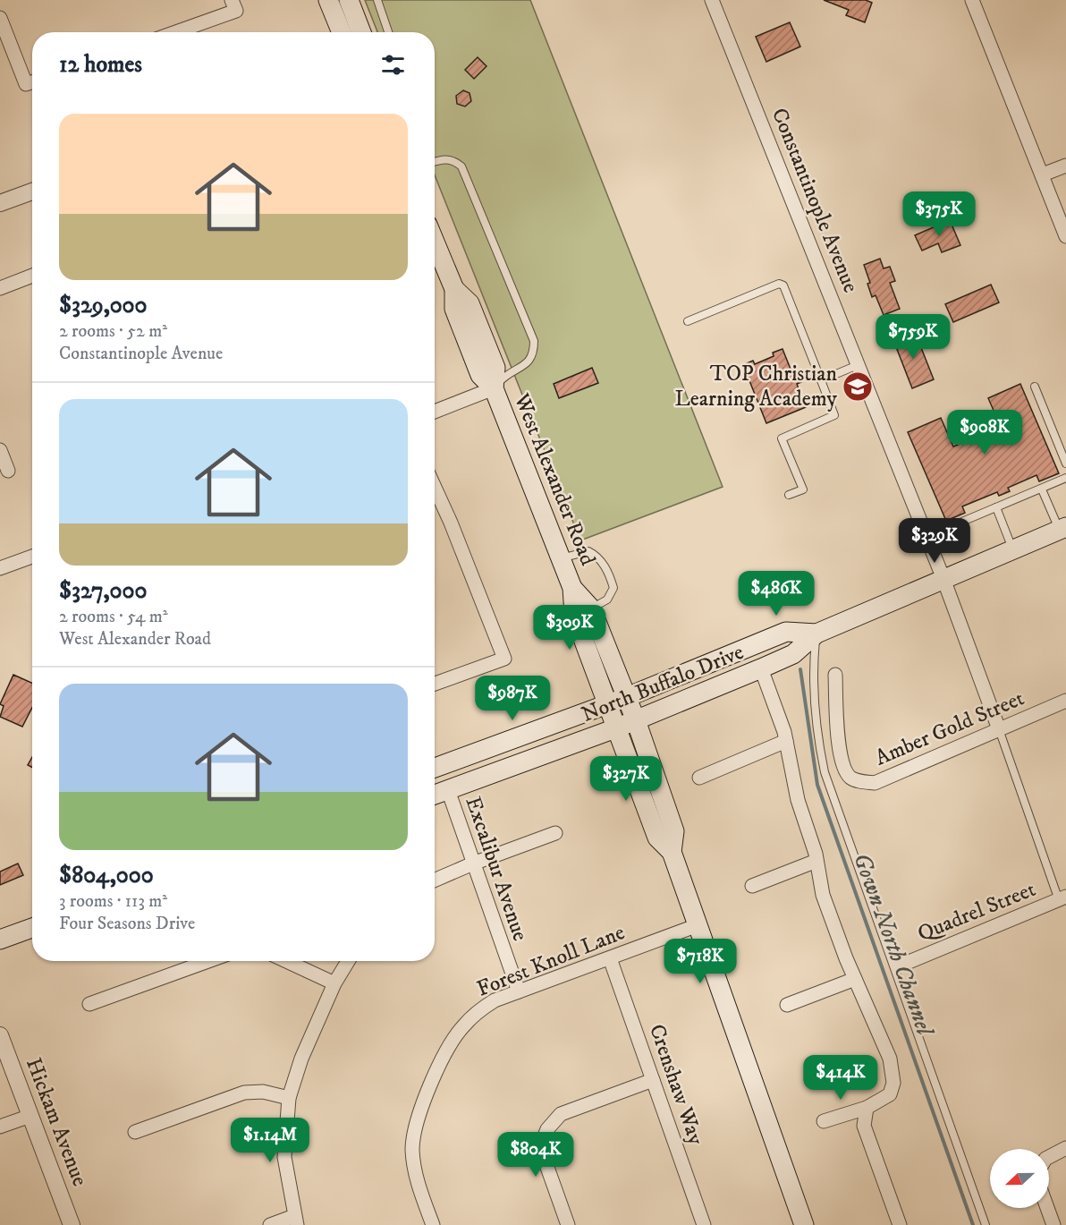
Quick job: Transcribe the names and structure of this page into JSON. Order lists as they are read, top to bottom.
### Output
{
  "streets": {
    "main road": ["West Alexander Road", "North Buffalo Drive"],
    "street": [
      "Constantinople Avenue",
      "Amber Gold Street",
      "Excalibur Avenue",
      "Quadrel Street",
      "Forest Knoll Lane",
      "Crenshaw Way",
      "Hickam Avenue"
    ]
  },
  "crossings": [
    ["Constantinople Avenue", "North Buffalo Drive"],
    ["Constantinople Avenue", "Amber Gold Street"],
    ["Constantinople Avenue", "Quadrel Street"],
    ["West Alexander Road", "North Buffalo Drive"],
    ["West Alexander Road", "Forest Knoll Lane"],
    ["North Buffalo Drive", "Excalibur Avenue"],
    ["Excalibur Avenue", "Forest Knoll Lane"],
    ["Forest Knoll Lane", "Crenshaw Way"]
  ],
  "water": ["Gown North Channel"],
  "places": {
    "school or university": ["TOP Christian Learning Academy"]
  },
  "north": "left",
  "page": {
    "heading": "12 homes",
    "list": [
      {
        "name": "$329,000",
        "note": "2 rooms · 52 m² · Constantinople Avenue"
      },
      {
        "name": "$327,000",
        "note": "2 rooms · 54 m² · West Alexander Road"
      },
      {
        "name": "$804,000",
        "note": "3 rooms · 113 m² · Four Seasons Drive"
      }
    ],
    "price": [
      "$375K",
      "$759K",
      "$908K",
      "$329K",
      "$486K",
      "$309K",
      "$987K",
      "$327K",
      "$718K",
      "$414K",
      "$1.14M",
      "$804K"
    ]
  }
}
